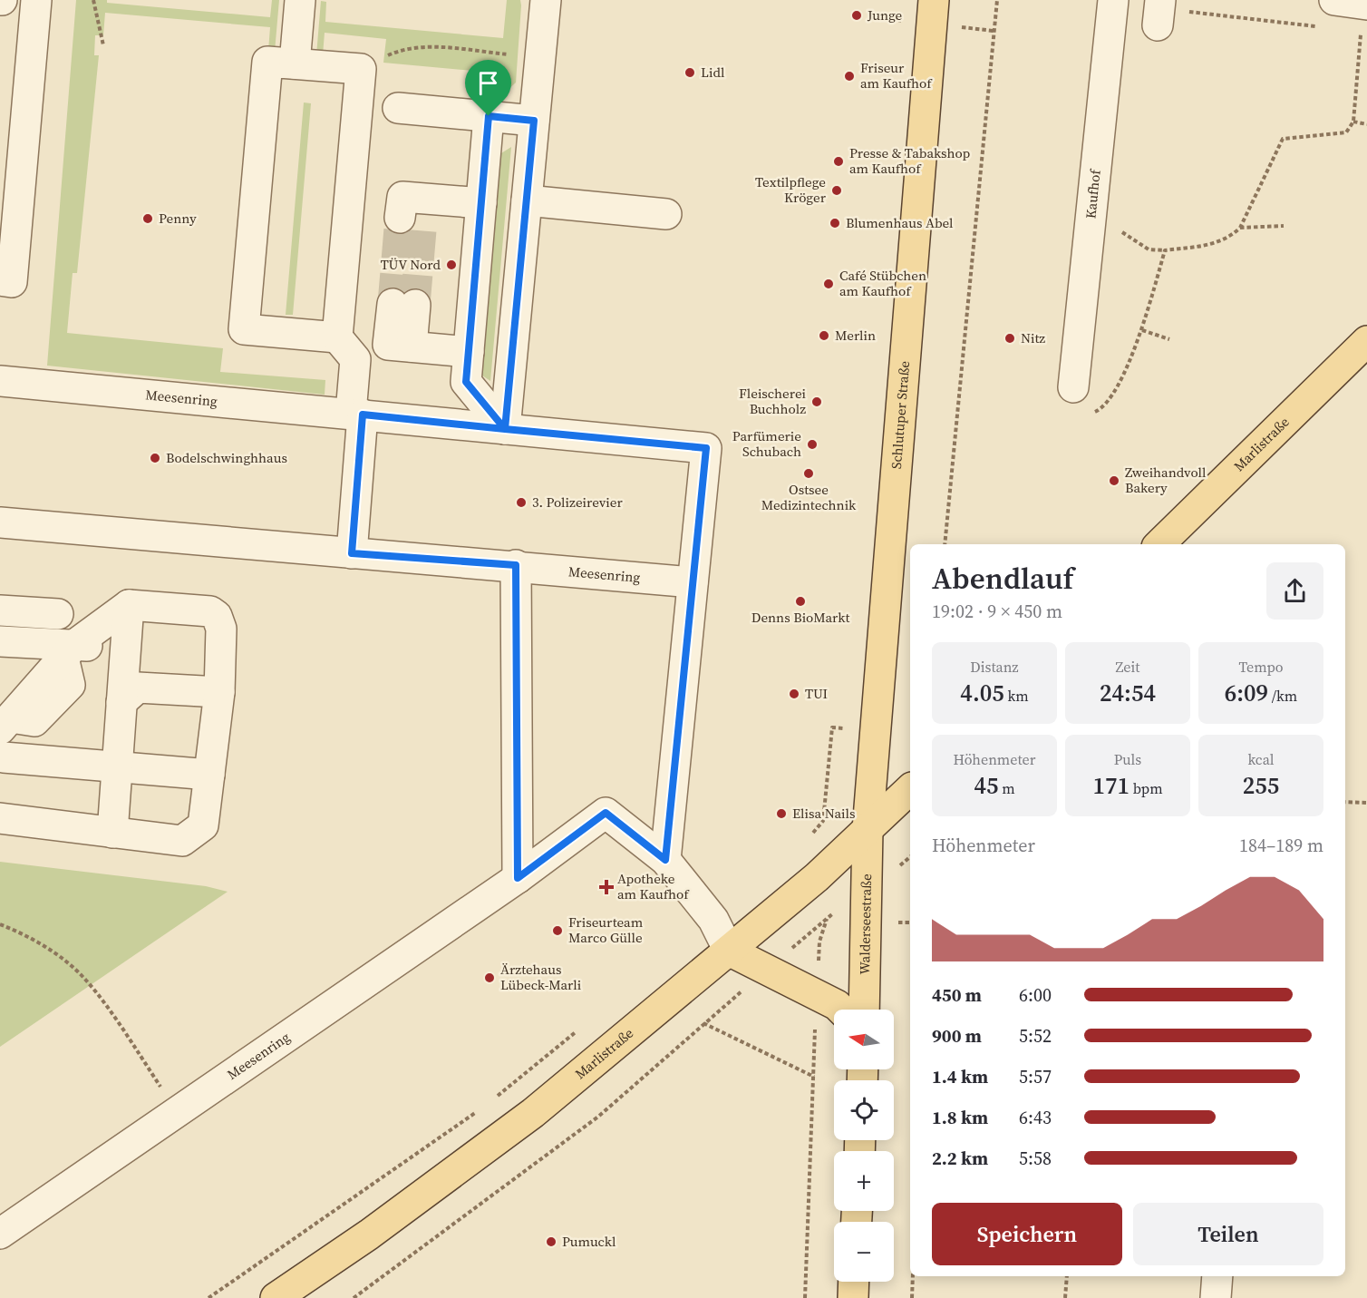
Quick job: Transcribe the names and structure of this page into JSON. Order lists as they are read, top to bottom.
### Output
{
  "streets": {
    "main road": ["Schlutuper Straße", "Marlistraße", "Walderseestraße"],
    "street": ["Kaufhof", "Meesenring"]
  },
  "crossings": [
    ["Meesenring", "Marlistraße"],
    ["Schlutuper Straße", "Marlistraße"],
    ["Schlutuper Straße", "Walderseestraße"],
    ["Marlistraße", "Walderseestraße"]
  ],
  "places": {
    "other": [
      "Junge",
      "Lidl",
      "Friseur am Kaufhof",
      "Presse & Tabakshop am Kaufhof",
      "Textilpflege Kröger",
      "Penny",
      "Blumenhaus Abel",
      "TÜV Nord",
      "Café Stübchen am Kaufhof",
      "Merlin",
      "Nitz",
      "Fleischerei Buchholz",
      "Parfümerie Schubach",
      "Bodelschwinghhaus",
      "Ostsee Medizintechnik",
      "Zweihandvoll Bakery",
      "3. Polizeirevier",
      "Denns BioMarkt",
      "TUI",
      "Elisa Nails",
      "Friseurteam Marco Gülle",
      "Ärztehaus Lübeck-Marli",
      "Pumuckl"
    ],
    "health": ["Apotheke am Kaufhof"]
  },
  "north": "left",
  "page": {
    "heading": ["Abendlauf", "19:02 · 9 × 450 m"],
    "stats": [
      ["Distanz", "4.05 km"],
      ["Zeit", "24:54"],
      ["Tempo", "6:09 /km"],
      ["Höhenmeter", "45 m"],
      ["Puls", "171 bpm"],
      ["kcal", "255"]
    ],
    "chart": ["Höhenmeter", "184–189 m"],
    "list": [
      {
        "name": "450 m",
        "note": "6:00"
      },
      {
        "name": "900 m",
        "note": "5:52"
      },
      {
        "name": "1.4 km",
        "note": "5:57"
      },
      {
        "name": "1.8 km",
        "note": "6:43"
      },
      {
        "name": "2.2 km",
        "note": "5:58"
      }
    ],
    "map_buttons": ["+", "−"],
    "buttons": ["Speichern", "Teilen"]
  }
}
